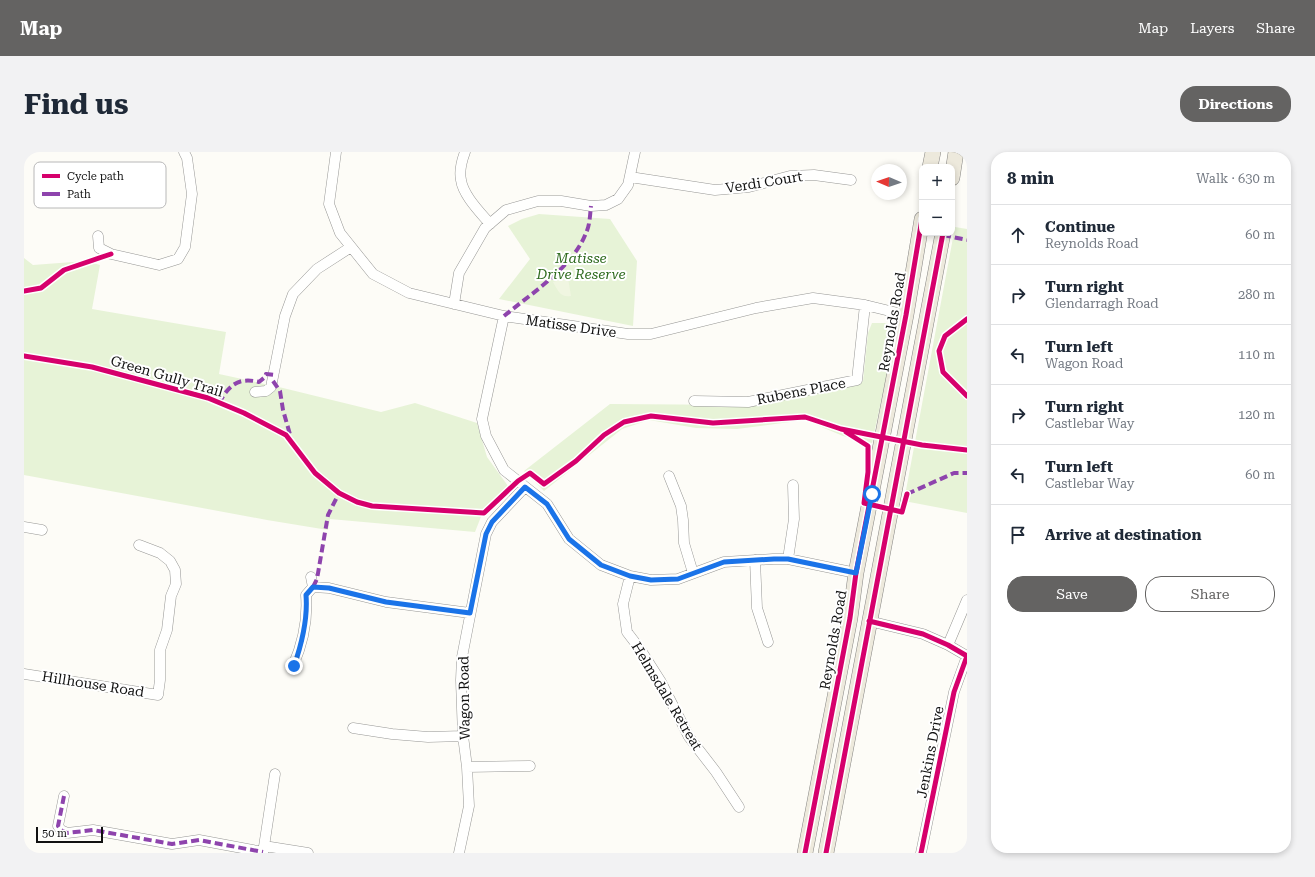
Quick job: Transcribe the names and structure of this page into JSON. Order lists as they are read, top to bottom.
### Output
{
  "streets": {
    "main road": ["Reynolds Road"],
    "street": [
      "Verdi Court",
      "Matisse Drive",
      "Rubens Place",
      "Hillhouse Road",
      "Helmsdale Retreat",
      "Wagon Road",
      "Jenkins Drive"
    ],
    "cycle path": ["Green Gully Trail"]
  },
  "crossings": [
    ["Reynolds Road", "Matisse Drive"],
    ["Matisse Drive", "Rubens Place"]
  ],
  "parks": ["Matisse Drive Reserve"],
  "legend": ["Cycle path", "Path"],
  "scale_bar": "50 m",
  "north": "left",
  "page": {
    "header": "Map",
    "nav": ["Map", "Layers", "Share"],
    "buttons": [
      "Directions",
      ["Save", "Share"]
    ],
    "title": "Find us",
    "heading": ["8 min", "Walk · 630 m"],
    "map_buttons": ["+", "−"],
    "list": [
      ["Continue", "Reynolds Road", "60 m"],
      ["Turn right", "Glendarragh Road", "280 m"],
      ["Turn left", "Wagon Road", "110 m"],
      ["Turn right", "Castlebar Way", "120 m"],
      ["Turn left", "Castlebar Way", "60 m"],
      "Arrive at destination"
    ],
    "scale": "50 m"
  }
}
